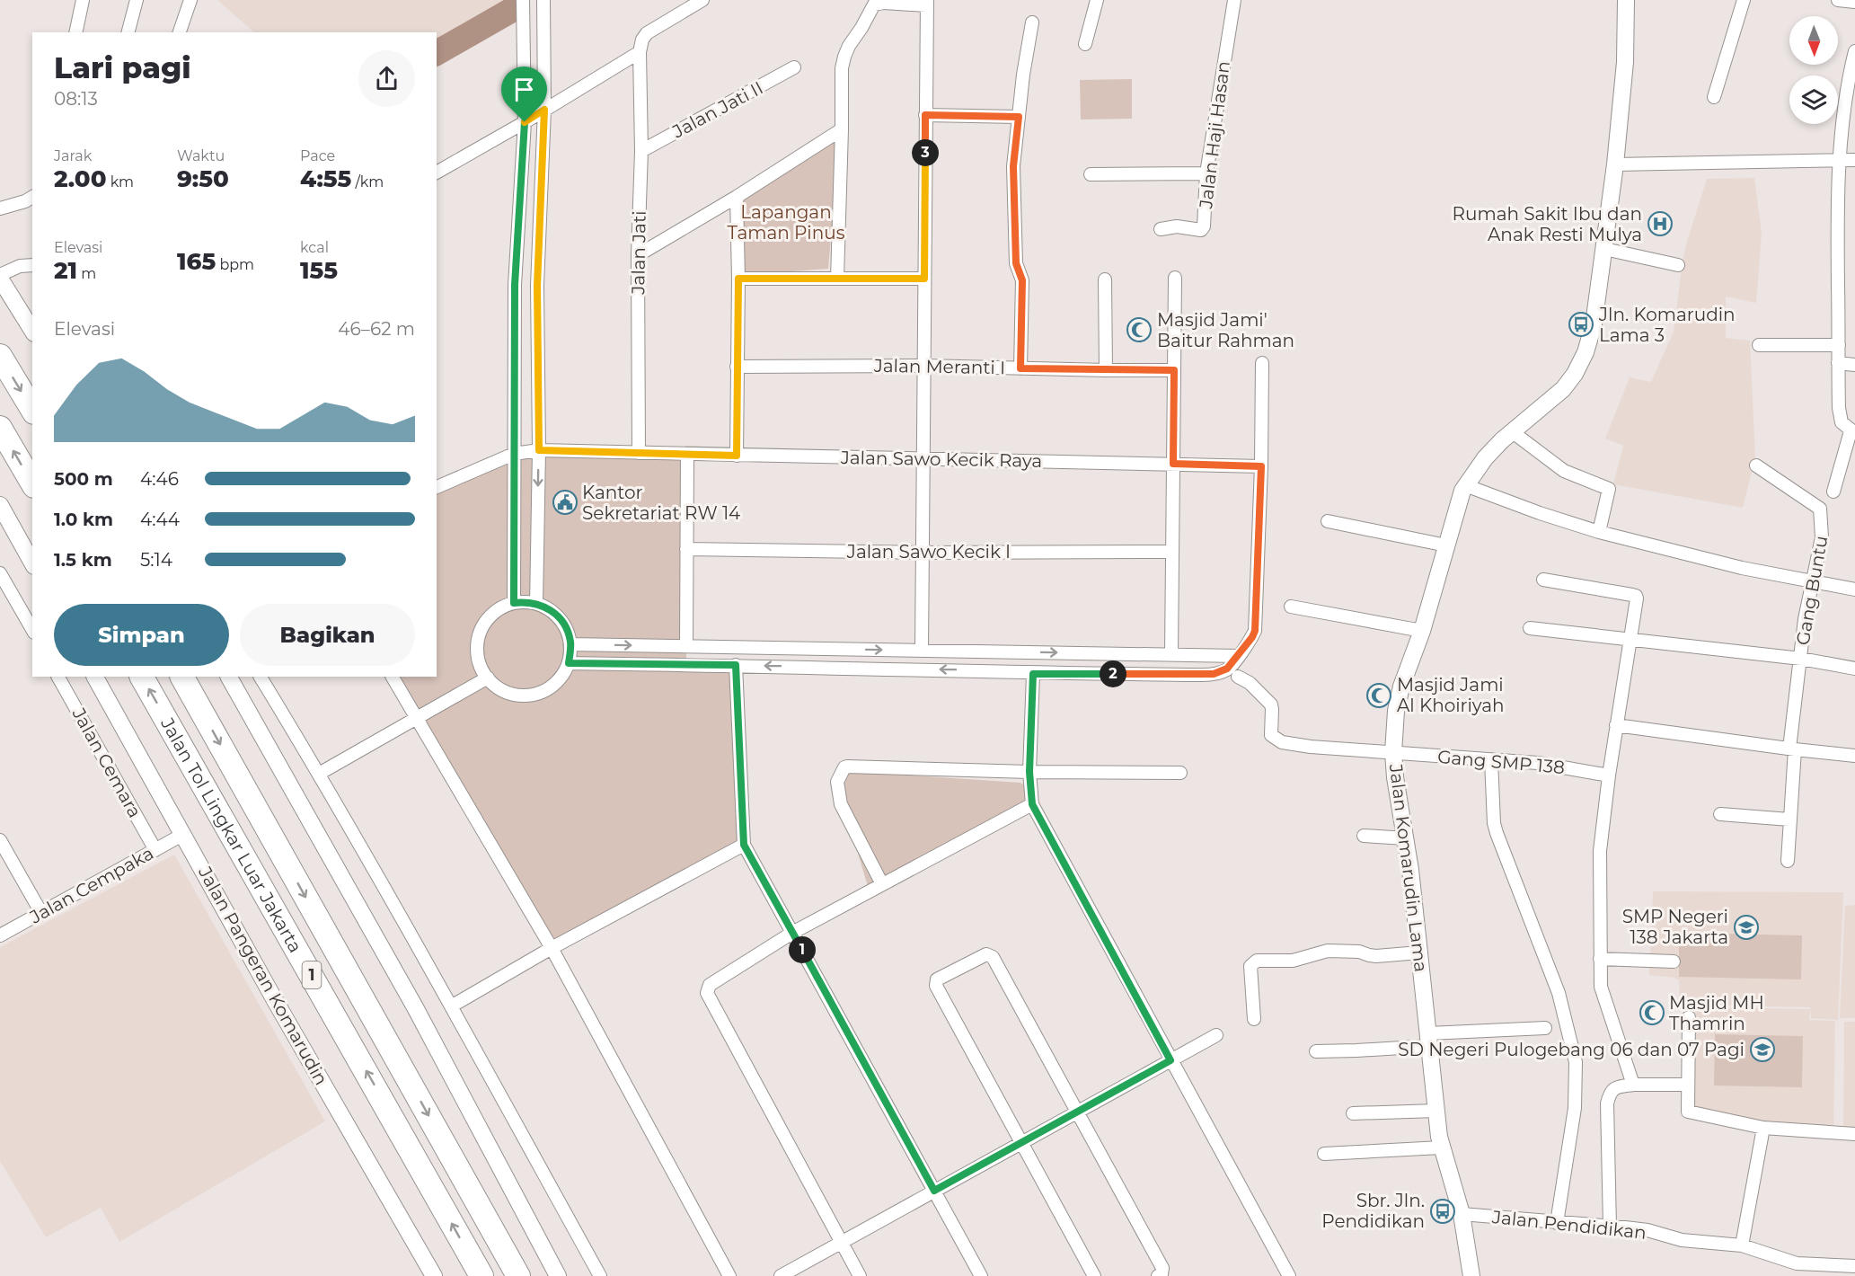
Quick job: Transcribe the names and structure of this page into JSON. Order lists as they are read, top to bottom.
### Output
{
  "streets": {
    "highway": ["Jalan Tol Lingkar Luar Jakarta", "1"],
    "street": [
      "Jalan Jati II",
      "Jalan Haji Hasan",
      "Jalan Jati",
      "Jalan Meranti I",
      "Jalan Sawo Kecik Raya",
      "Jalan Sawo Kecik I",
      "Gang Buntu",
      "Gang SMP 138",
      "Jalan Cemara",
      "Jalan Komarudin Lama",
      "Jalan Cempaka",
      "Jalan Pangeran Komarudin",
      "Jalan Pendidikan"
    ]
  },
  "crossings": [
    ["Jalan Jati II", "Jalan Jati"],
    ["Jalan Jati", "Jalan Sawo Kecik Raya"],
    ["Gang SMP 138", "Jalan Komarudin Lama"],
    ["Jalan Cemara", "Jalan Cempaka"],
    ["Jalan Komarudin Lama", "Jalan Pendidikan"],
    ["Jalan Cempaka", "Jalan Pangeran Komarudin"]
  ],
  "parks": ["Lapangan Taman Pinus"],
  "places": {
    "hospital": ["Rumah Sakit Ibu dan Anak Resti Mulya"],
    "bus stop": ["Jln. Komarudin Lama 3", "Sbr. Jln. Pendidikan"],
    "mosque": ["Masjid Jami' Baitur Rahman", "Masjid Jami Al Khoiriyah", "Masjid MH Thamrin"],
    "public building": ["Kantor Sekretariat RW 14"],
    "school or university": ["SMP Negeri 138 Jakarta", "SD Negeri Pulogebang 06 dan 07 Pagi"]
  },
  "north": "bottom",
  "page": {
    "heading": ["Lari pagi", "08:13"],
    "stats": [
      ["Jarak", "2.00 km"],
      ["Waktu", "9:50"],
      ["Pace", "4:55 /km"],
      ["Elevasi", "21 m"],
      ["165 bpm"],
      ["kcal", "155"]
    ],
    "pins": ["3", "2", "1"],
    "chart": ["Elevasi", "46–62 m"],
    "list": [
      {
        "name": "500 m",
        "note": "4:46"
      },
      {
        "name": "1.0 km",
        "note": "4:44"
      },
      {
        "name": "1.5 km",
        "note": "5:14"
      }
    ],
    "buttons": ["Simpan", "Bagikan"]
  }
}
